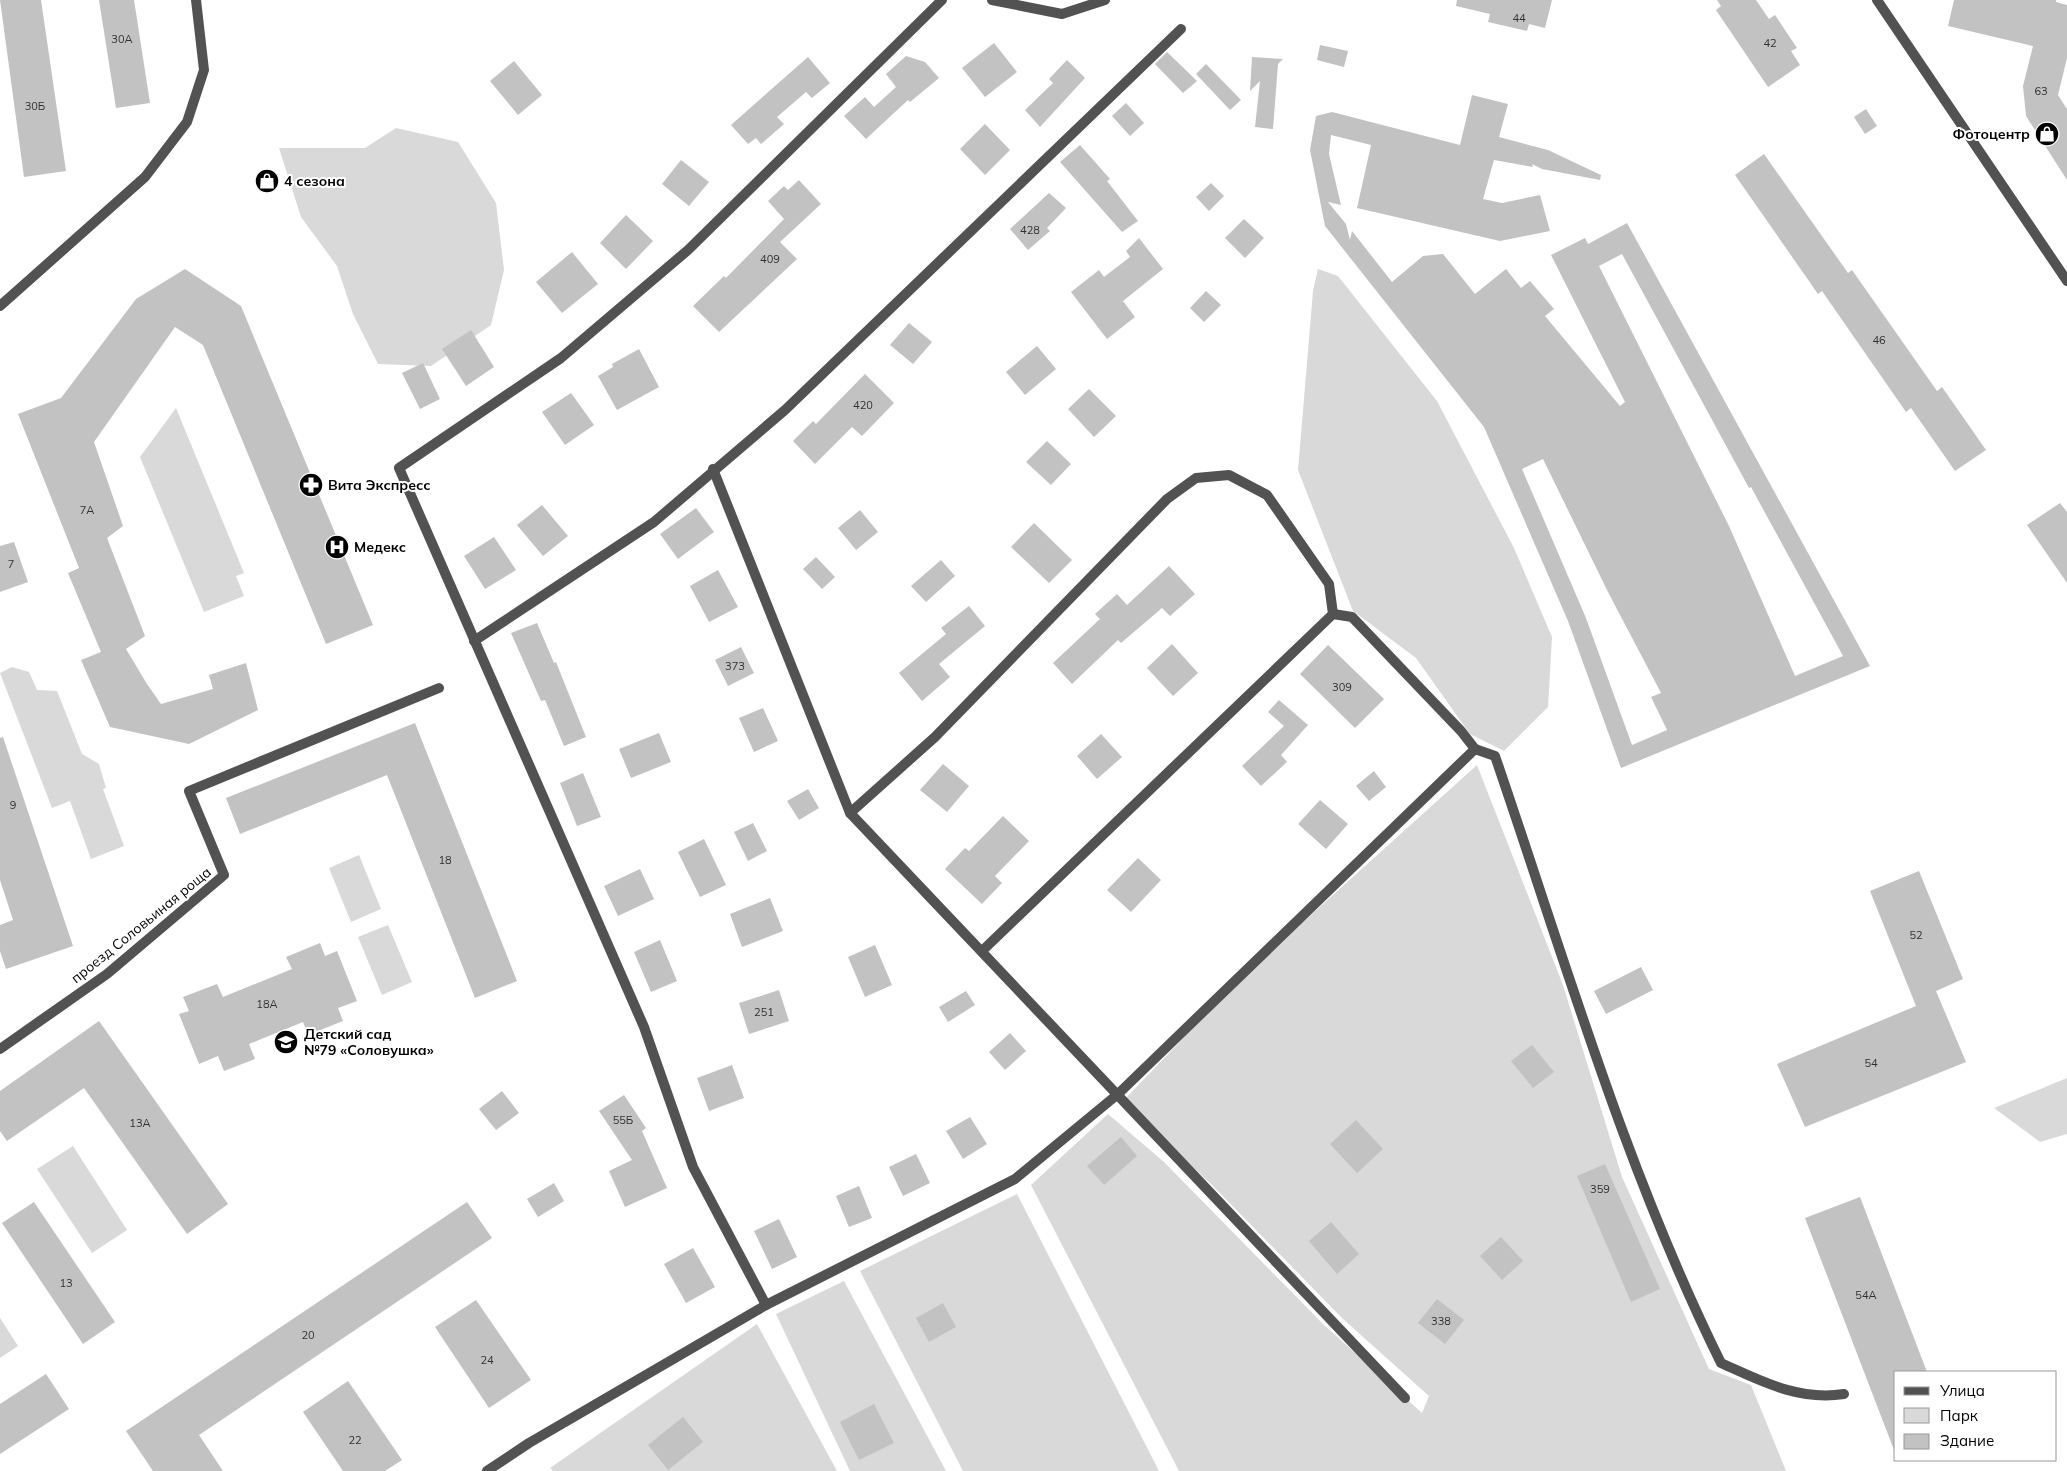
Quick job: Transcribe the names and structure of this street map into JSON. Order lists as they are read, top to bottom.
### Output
{
  "streets": {
    "street": ["проезд Соловьиная роща"]
  },
  "places": {
    "shop": ["Фотоцентр", "4 сезона"],
    "pharmacy": ["Вита Экспресс"],
    "hospital": ["Медекс"],
    "school or university": ["Детский сад №79 «Соловушка»"]
  },
  "house_numbers": [
    "44",
    "30А",
    "42",
    "63",
    "30Б",
    "428",
    "409",
    "46",
    "420",
    "7А",
    "7",
    "373",
    "309",
    "9",
    "18",
    "52",
    "18А",
    "251",
    "54",
    "55Б",
    "13А",
    "359",
    "13",
    "54А",
    "338",
    "20",
    "24",
    "22"
  ],
  "legend": ["Улица", "Парк", "Здание"]
}
